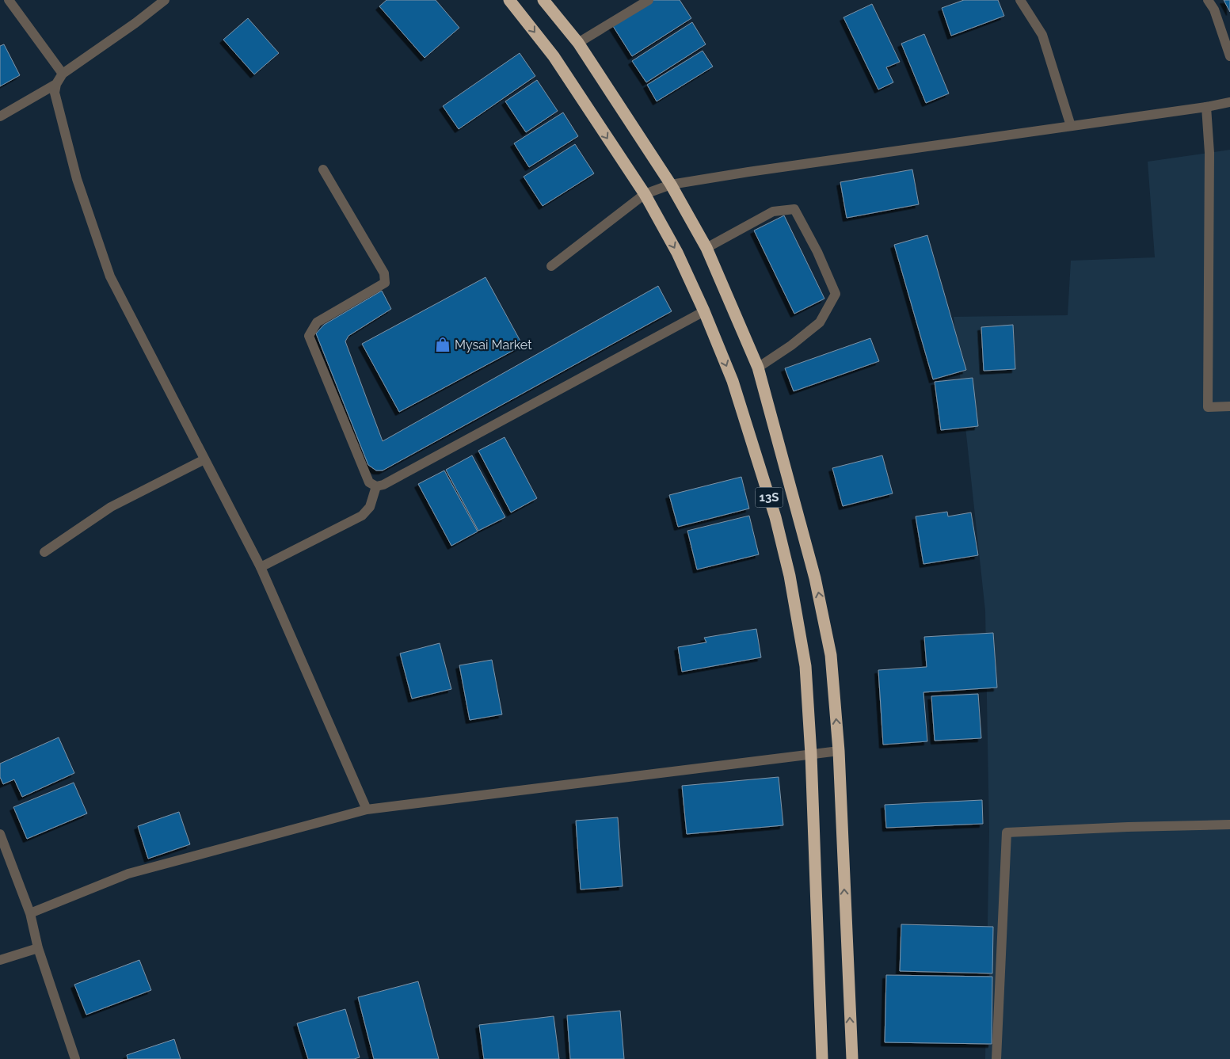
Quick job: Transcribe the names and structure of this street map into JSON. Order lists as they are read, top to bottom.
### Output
{
  "streets": {
    "highway": ["13S"]
  },
  "places": {
    "shop": ["Mysai Market"]
  }
}
